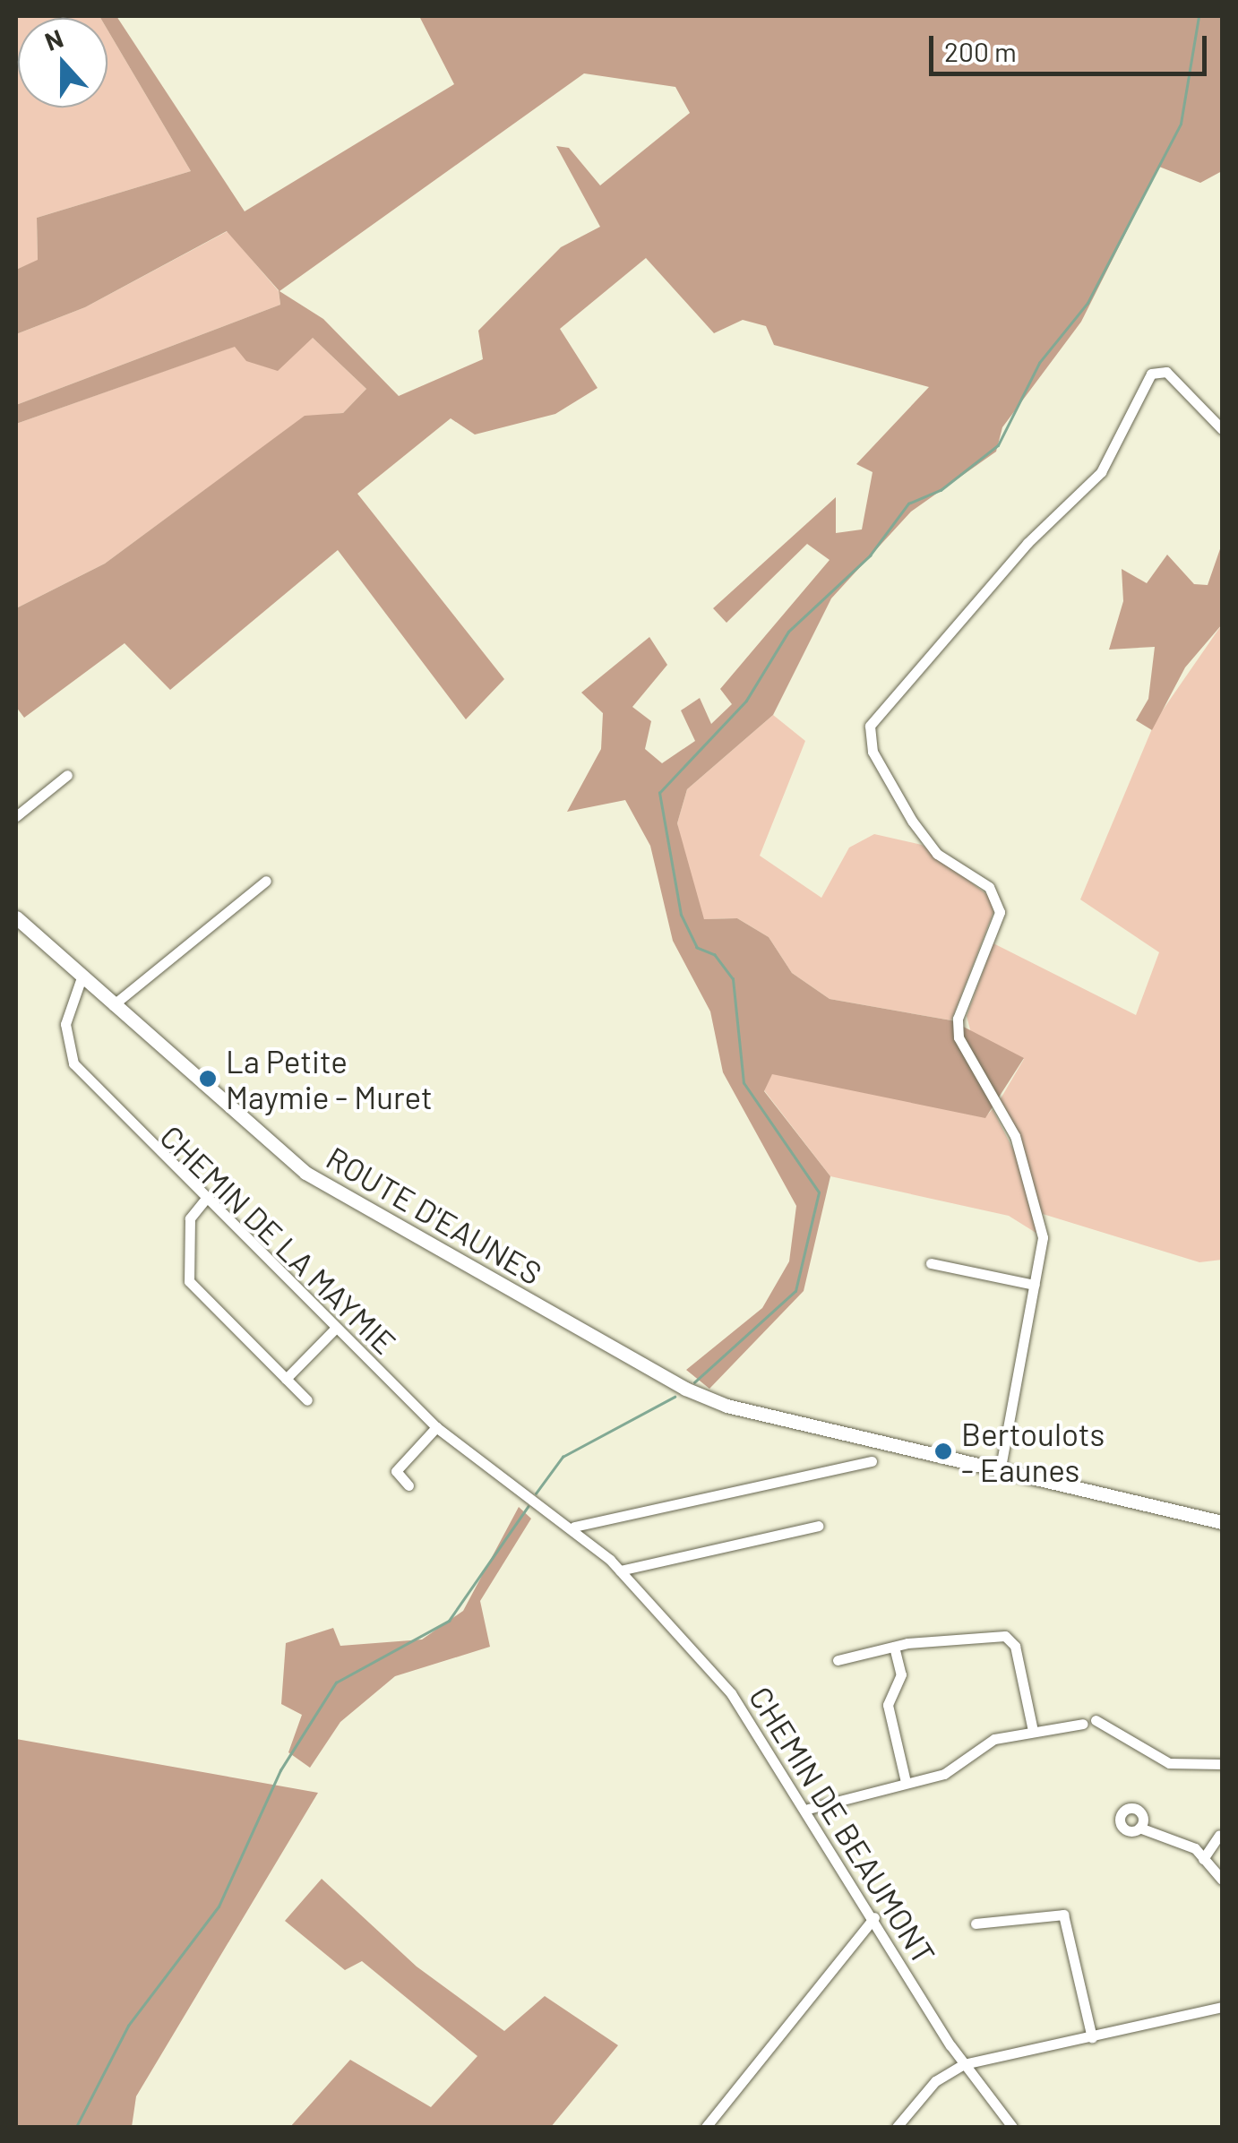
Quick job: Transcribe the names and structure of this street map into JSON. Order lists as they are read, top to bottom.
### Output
{
  "streets": {
    "main road": ["ROUTE D'EAUNES"],
    "street": ["CHEMIN DE LA MAYMIE", "CHEMIN DE BEAUMONT"]
  },
  "crossings": [
    ["ROUTE D'EAUNES", "CHEMIN DE LA MAYMIE"],
    ["CHEMIN DE LA MAYMIE", "CHEMIN DE BEAUMONT"]
  ],
  "places": ["La Petite Maymie - Muret", "Bertoulots - Eaunes"],
  "scale_bar": "200 m",
  "north": "top"
}
